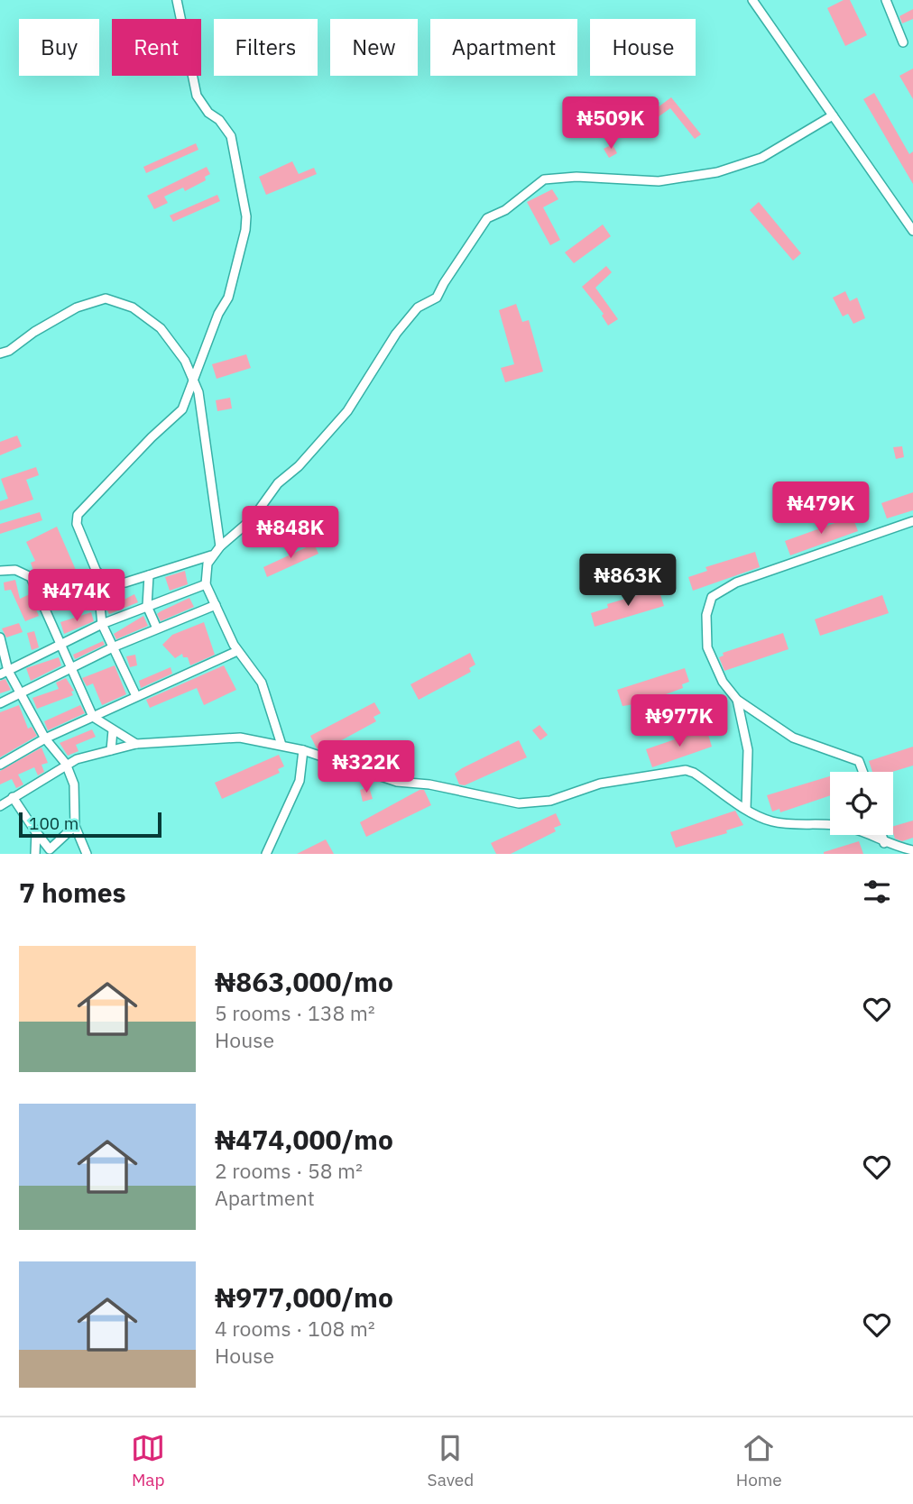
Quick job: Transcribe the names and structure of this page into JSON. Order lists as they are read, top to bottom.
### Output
{
  "scale_bar": "100 m",
  "page": {
    "chip": [
      "Buy",
      "Rent",
      "Filters",
      "New",
      "Apartment",
      "House"
    ],
    "price": [
      "₦509K",
      "₦479K",
      "₦848K",
      "₦863K",
      "₦474K",
      "₦977K",
      "₦322K"
    ],
    "scale": "100 m",
    "heading": "7 homes",
    "list": [
      {
        "name": "₦863,000/mo",
        "note": "5 rooms · 138 m² · House"
      },
      {
        "name": "₦474,000/mo",
        "note": "2 rooms · 58 m² · Apartment"
      },
      {
        "name": "₦977,000/mo",
        "note": "4 rooms · 108 m² · House"
      }
    ],
    "tabs": ["Map", "Saved", "Home"]
  }
}
